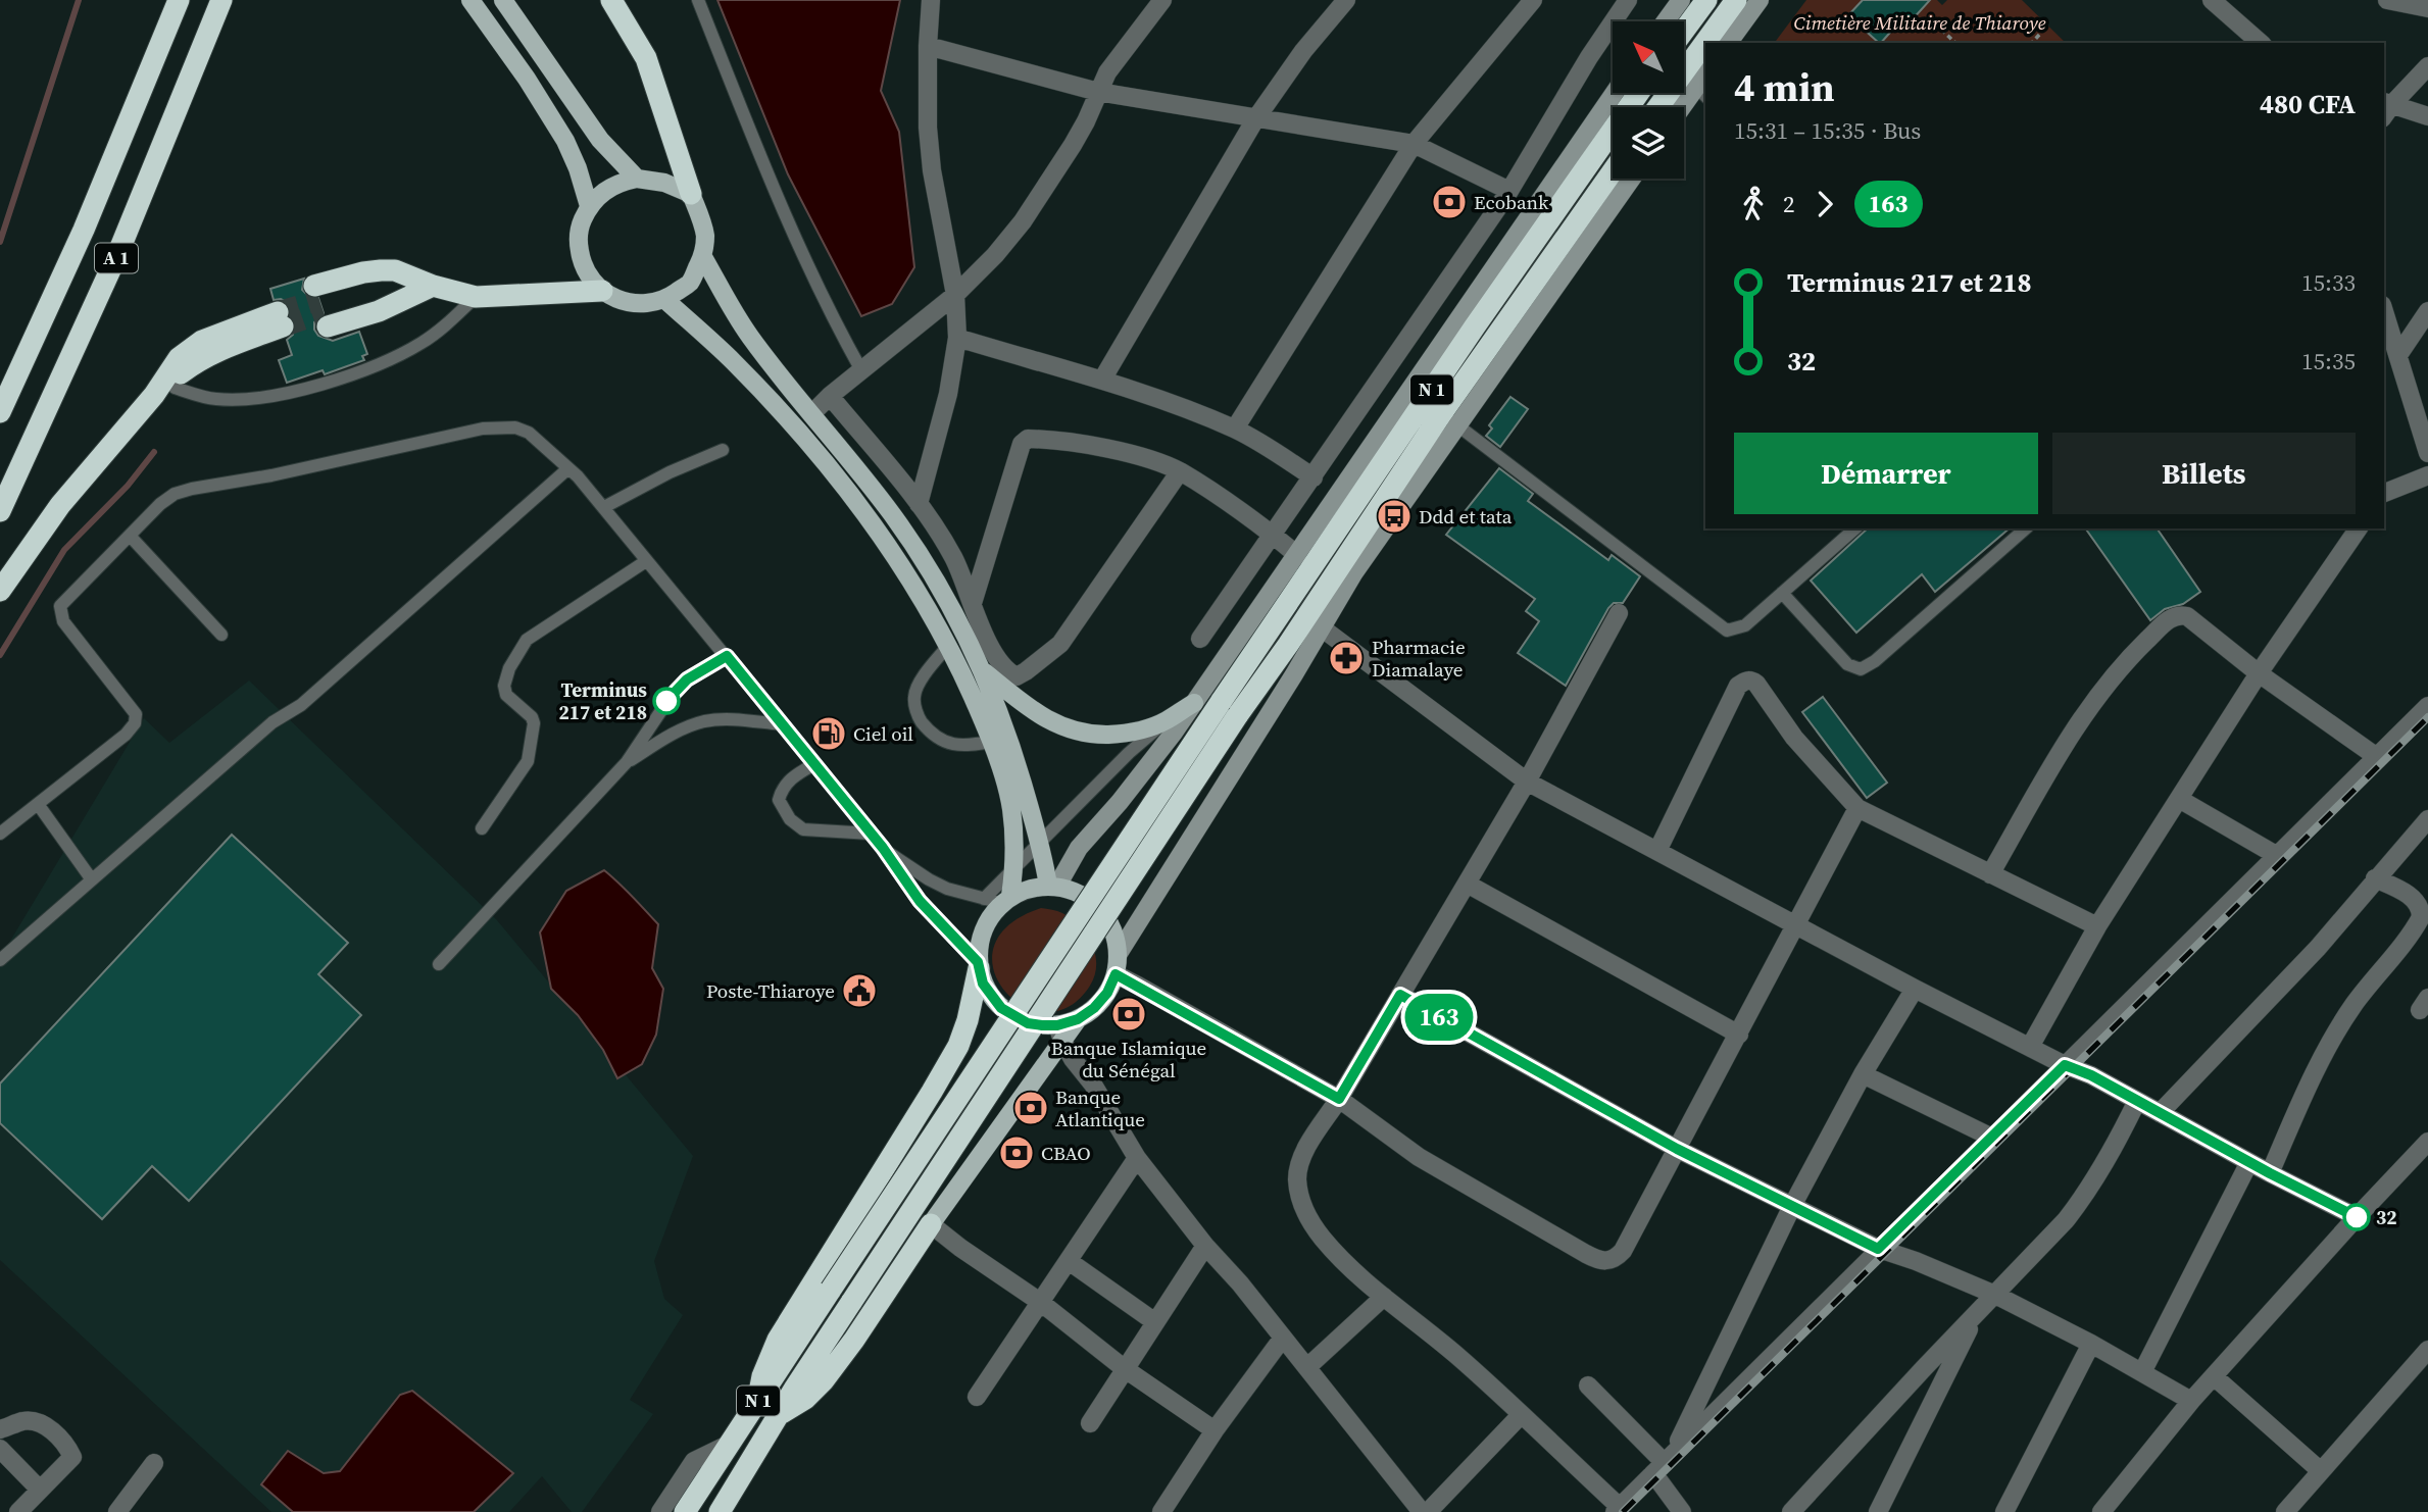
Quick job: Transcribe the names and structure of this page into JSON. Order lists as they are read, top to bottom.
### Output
{
  "streets": {
    "highway": ["A 1", "N 1"]
  },
  "parks": ["Cimetière Militaire de Thiaroye"],
  "places": {
    "bank": [
      "Ecobank",
      "Banque Islamique du Sénégal",
      "Banque Atlantique",
      "CBAO"
    ],
    "bus stop": ["Ddd et tata"],
    "pharmacy": ["Pharmacie Diamalaye"],
    "other": ["Terminus 217 et 218", "32"],
    "fuel station": ["Ciel oil"],
    "public building": ["Poste-Thiaroye"]
  },
  "lines": ["bus line 163"],
  "north": "top left",
  "page": {
    "on_map": "163",
    "heading": ["4 min", "15:31 – 15:35 · Bus", "480 CFA"],
    "legs": ["2", "163"],
    "list": [
      {
        "name": "Terminus 217 et 218",
        "value": "15:33"
      },
      {
        "name": "32",
        "value": "15:35"
      }
    ],
    "buttons": ["Démarrer", "Billets"]
  }
}
